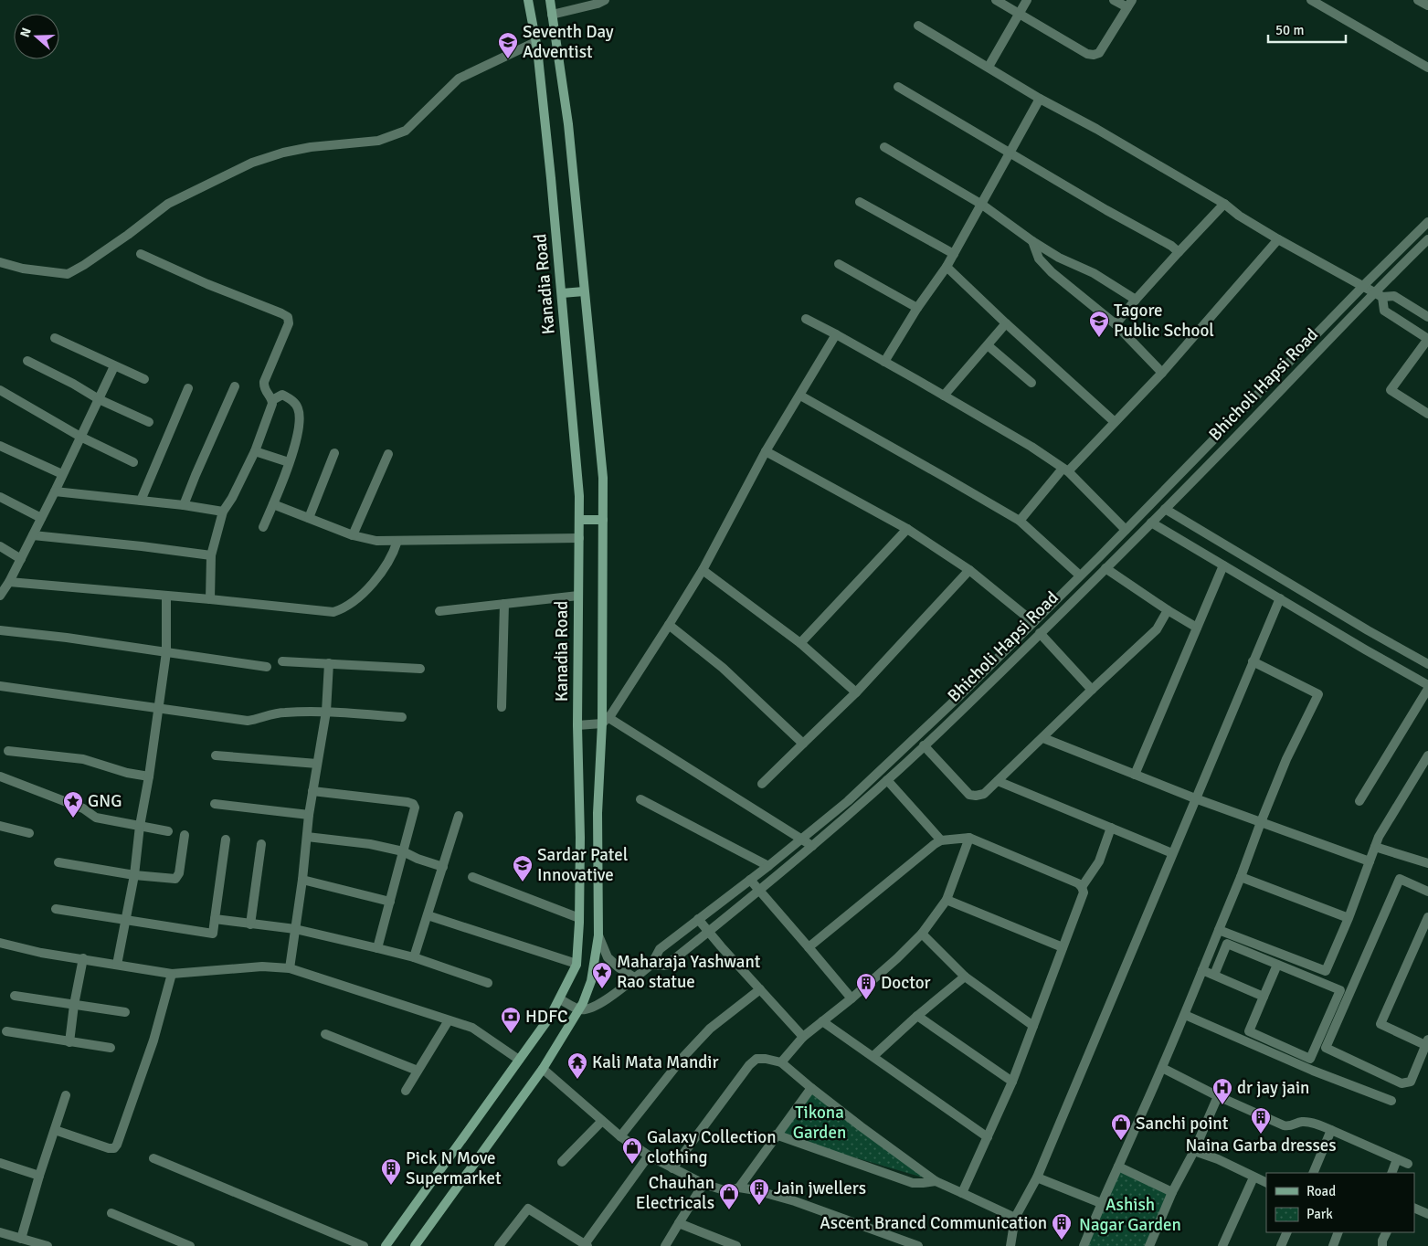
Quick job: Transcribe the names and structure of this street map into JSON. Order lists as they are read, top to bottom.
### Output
{
  "streets": {
    "main road": ["Kanadia Road"],
    "street": ["Bhicholi Hapsi Road"]
  },
  "parks": ["Tikona Garden", "Ashish Nagar Garden"],
  "places": {
    "school or university": ["Seventh Day Adventist", "Tagore Public School", "Sardar Patel Innovative"],
    "place": ["GNG", "Maharaja Yashwant Rao statue"],
    "building": [
      "Doctor",
      "Naina Garba dresses",
      "Pick N Move Supermarket",
      "Jain jwellers",
      "Ascent Brancd Communication"
    ],
    "bank": ["HDFC"],
    "temple": ["Kali Mata Mandir"],
    "hospital": ["dr jay jain"],
    "shop": ["Sanchi point", "Galaxy Collection clothing", "Chauhan Electricals"]
  },
  "legend": ["Road", "Park"],
  "scale_bar": "50 m",
  "north": "left"
}
